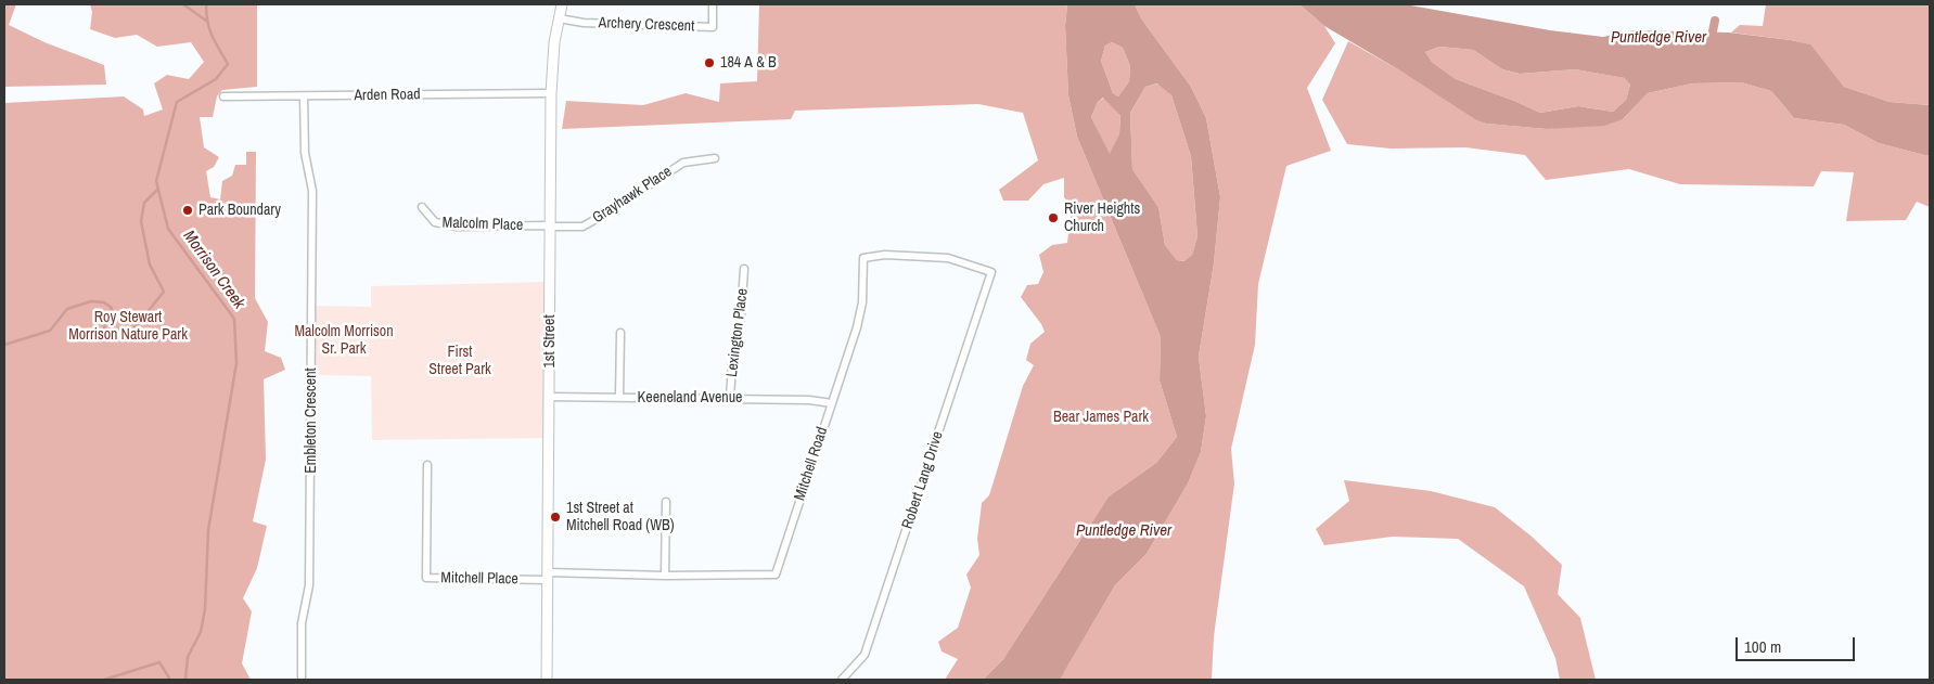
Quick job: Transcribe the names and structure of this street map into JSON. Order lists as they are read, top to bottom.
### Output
{
  "streets": {
    "street": [
      "Archery Crescent",
      "Arden Road",
      "Grayhawk Place",
      "Malcolm Place",
      "Lexington Place",
      "1st Street",
      "Keeneland Avenue",
      "Embleton Crescent",
      "Mitchell Road",
      "Robert Lang Drive",
      "Mitchell Place"
    ]
  },
  "crossings": [
    ["Archery Crescent", "1st Street"],
    ["Arden Road", "1st Street"],
    ["Arden Road", "Embleton Crescent"],
    ["Grayhawk Place", "Malcolm Place"],
    ["Grayhawk Place", "1st Street"],
    ["Malcolm Place", "1st Street"],
    ["Lexington Place", "Keeneland Avenue"],
    ["1st Street", "Keeneland Avenue"],
    ["1st Street", "Mitchell Road"],
    ["1st Street", "Mitchell Place"],
    ["Keeneland Avenue", "Mitchell Road"],
    ["Mitchell Road", "Robert Lang Drive"],
    ["Mitchell Road", "Mitchell Place"]
  ],
  "water": ["Puntledge River", "Morrison Creek"],
  "parks": [
    "Roy Stewart Morrison Nature Park",
    "Malcolm Morrison Sr. Park",
    "First Street Park",
    "Bear James Park"
  ],
  "places": [
    "184 A & B",
    "Park Boundary",
    "River Heights Church",
    "1st Street at Mitchell Road (WB)"
  ],
  "scale_bar": "100 m"
}
